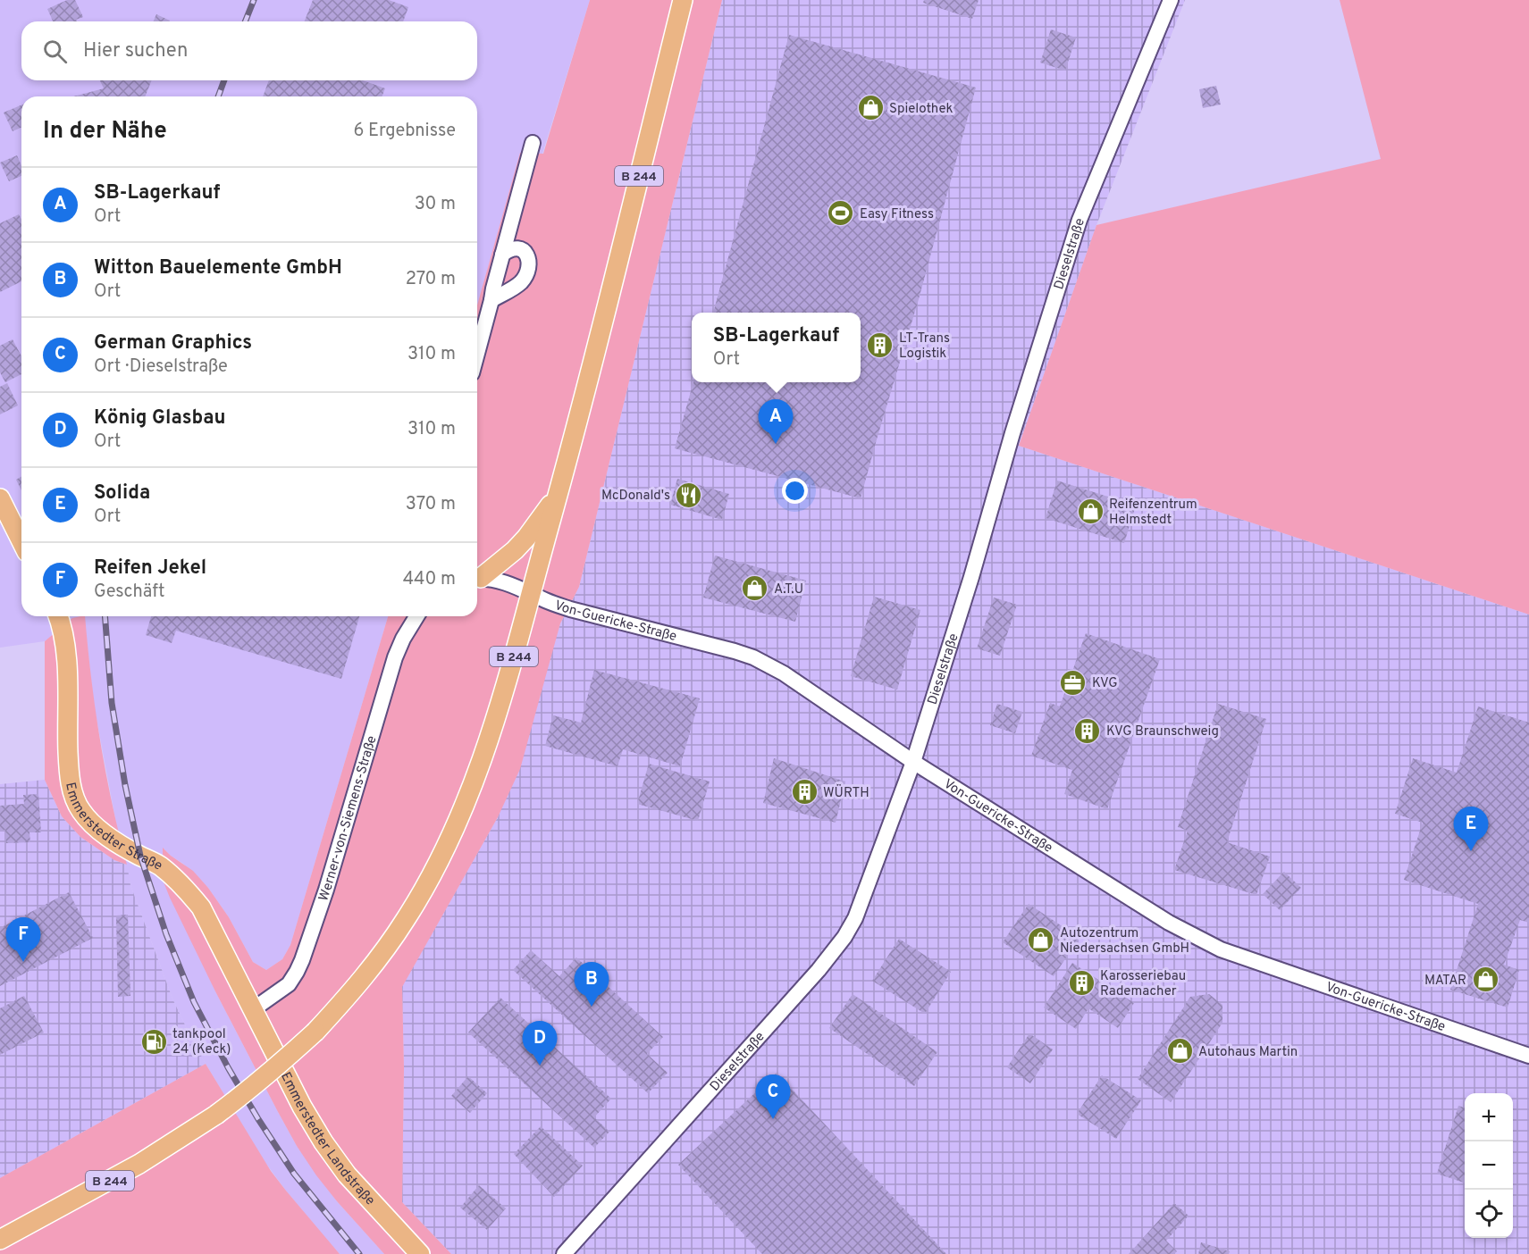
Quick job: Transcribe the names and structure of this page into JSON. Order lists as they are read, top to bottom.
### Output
{
  "streets": {
    "main road": ["B 244", "Emmerstedter Straße", "Emmerstedter Landstraße"],
    "street": ["Dieselstraße", "Von-Guericke-Straße", "Werner-von-Siemens-Straße"]
  },
  "crossings": [
    ["B 244", "Von-Guericke-Straße"],
    ["Dieselstraße", "Von-Guericke-Straße"],
    ["Werner-von-Siemens-Straße", "Emmerstedter Straße"],
    ["Werner-von-Siemens-Straße", "Emmerstedter Landstraße"],
    ["Emmerstedter Straße", "Emmerstedter Landstraße"]
  ],
  "places": {
    "shop": [
      "Spielothek",
      "Reifenzentrum Helmstedt",
      "A.T.U",
      "Autozentrum Niedersachsen GmbH",
      "MATAR",
      "Autohaus Martin"
    ],
    "sports": ["Easy Fitness"],
    "building": [
      "LT-Trans Logistik",
      "KVG Braunschweig",
      "WÜRTH",
      "Karosseriebau Rademacher"
    ],
    "restaurant": ["McDonald's"],
    "office": ["KVG"],
    "fuel station": ["tankpool 24 (Keck)"]
  },
  "page": {
    "search": "Hier suchen",
    "heading": ["In der Nähe", "6 Ergebnisse"],
    "list": [
      {
        "mark": "A",
        "name": "SB-Lagerkauf",
        "note": "Ort",
        "value": "30 m"
      },
      {
        "mark": "B",
        "name": "Witton Bauelemente GmbH",
        "note": "Ort",
        "value": "270 m"
      },
      {
        "mark": "C",
        "name": "German Graphics",
        "note": "Ort · Dieselstraße",
        "value": "310 m"
      },
      {
        "mark": "D",
        "name": "König Glasbau",
        "note": "Ort",
        "value": "310 m"
      },
      {
        "mark": "E",
        "name": "Solida",
        "note": "Ort",
        "value": "370 m"
      },
      {
        "mark": "F",
        "name": "Reifen Jekel",
        "note": "Geschäft",
        "value": "440 m"
      }
    ],
    "popup": ["SB-Lagerkauf", "Ort"],
    "pins": [
      "A",
      "E",
      "F",
      "B",
      "D",
      "C"
    ],
    "map_buttons": ["+", "−"]
  }
}
